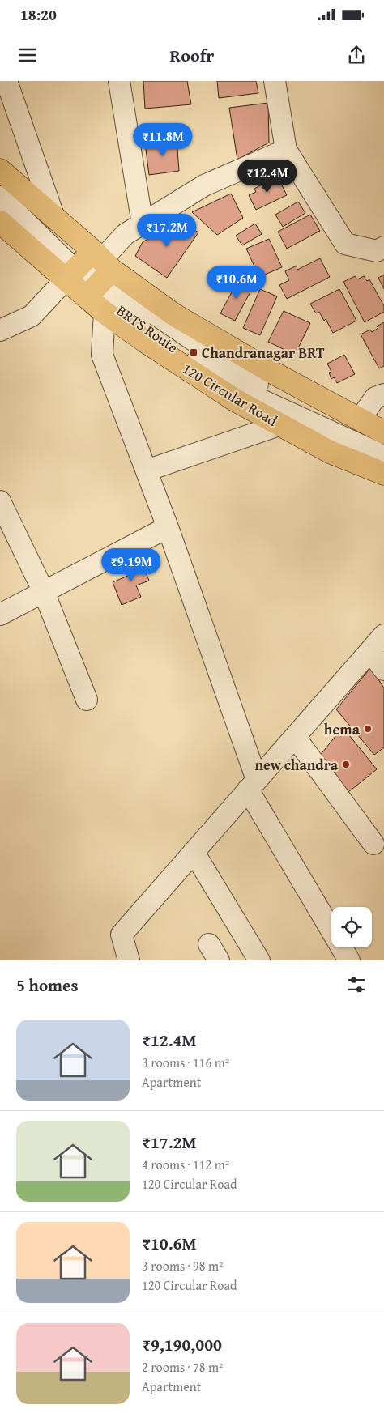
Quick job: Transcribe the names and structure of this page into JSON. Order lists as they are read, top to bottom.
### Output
{
  "streets": {
    "main road": ["120 Circular Road"],
    "street": ["BRTS Route"]
  },
  "crossings": [
    ["BRTS Route", "120 Circular Road"]
  ],
  "places": {
    "transit": ["Chandranagar BRT"],
    "other": ["hema", "new chandra"]
  },
  "page": {
    "status": "18:20",
    "header": "Roofr",
    "price": [
      "₹11.8M",
      "₹12.4M",
      "₹17.2M",
      "₹10.6M",
      "₹9.19M"
    ],
    "heading": "5 homes",
    "list": [
      {
        "name": "₹12.4M",
        "note": "3 rooms · 116 m² · Apartment"
      },
      {
        "name": "₹17.2M",
        "note": "4 rooms · 112 m² · 120 Circular Road"
      },
      {
        "name": "₹10.6M",
        "note": "3 rooms · 98 m² · 120 Circular Road"
      },
      {
        "name": "₹9,190,000",
        "note": "2 rooms · 78 m² · Apartment"
      }
    ]
  }
}
